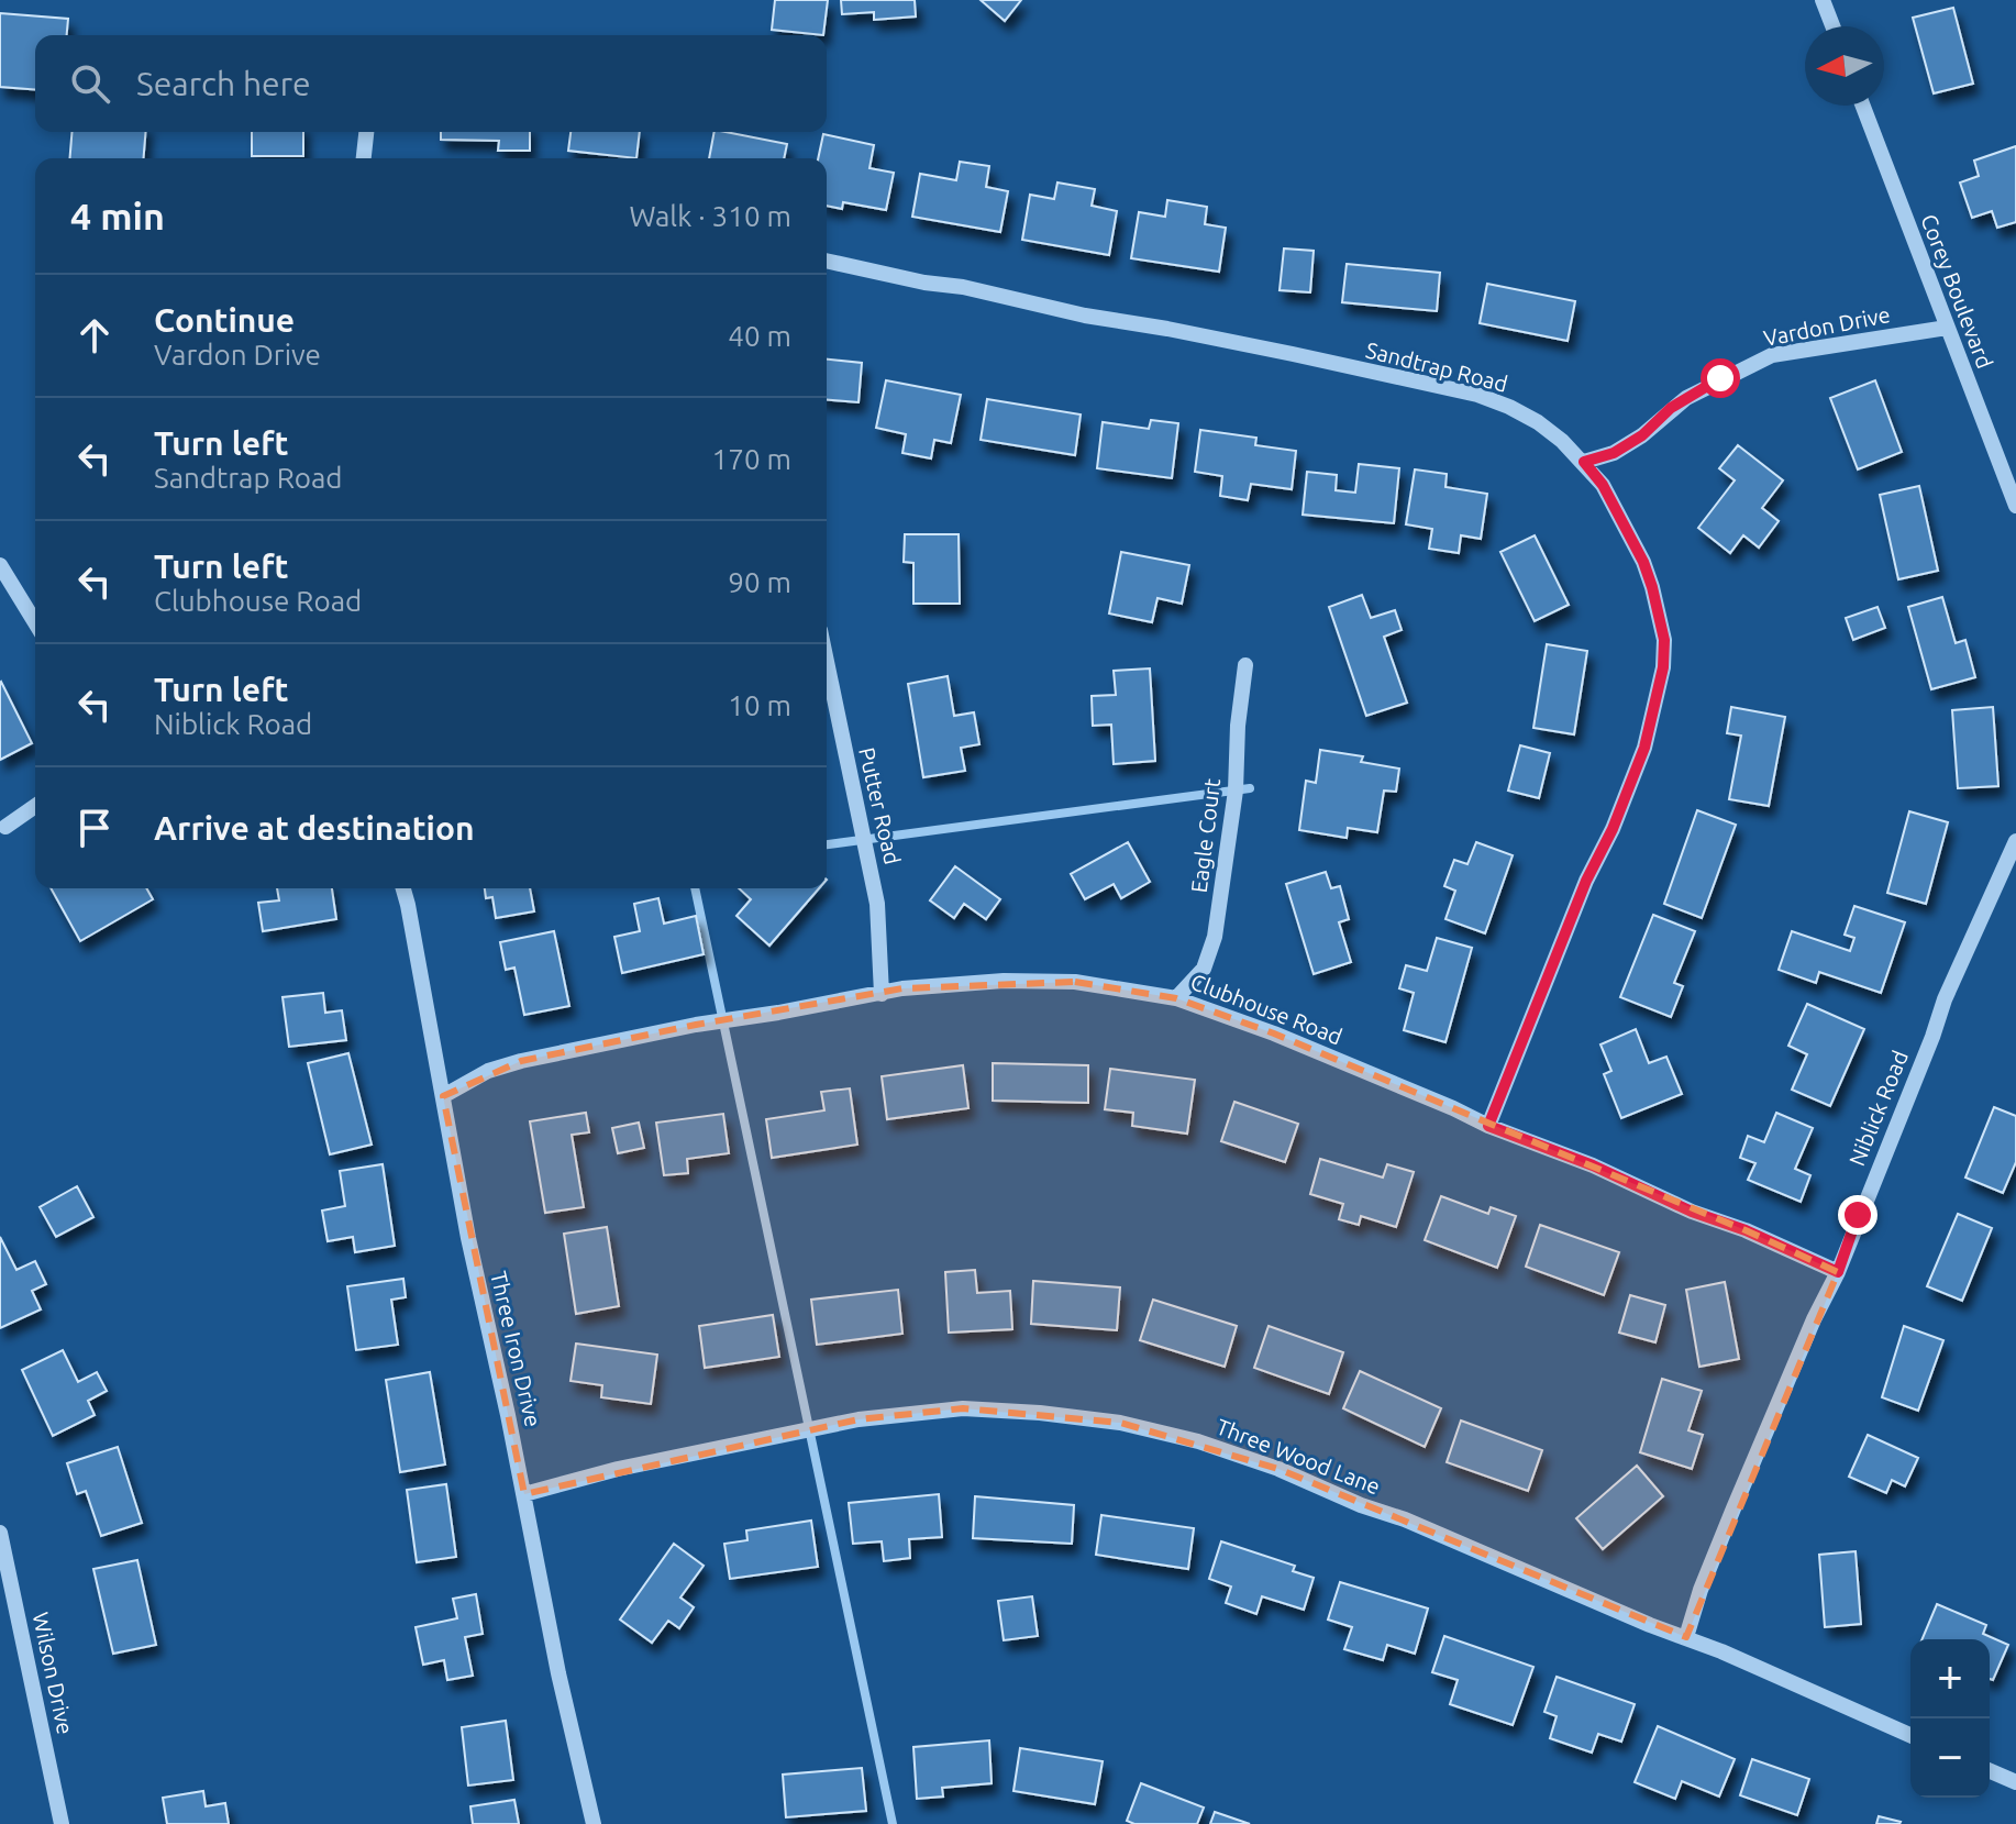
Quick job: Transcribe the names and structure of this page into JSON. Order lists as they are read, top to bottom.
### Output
{
  "streets": {
    "street": [
      "Corey Boulevard",
      "Vardon Drive",
      "Sandtrap Road",
      "Putter Road",
      "Eagle Court",
      "Clubhouse Road",
      "Niblick Road",
      "Three Iron Drive",
      "Three Wood Lane",
      "Wilson Drive"
    ]
  },
  "crossings": [
    ["Corey Boulevard", "Vardon Drive"],
    ["Vardon Drive", "Sandtrap Road"],
    ["Sandtrap Road", "Clubhouse Road"],
    ["Putter Road", "Clubhouse Road"],
    ["Eagle Court", "Clubhouse Road"],
    ["Clubhouse Road", "Niblick Road"],
    ["Clubhouse Road", "Three Iron Drive"],
    ["Niblick Road", "Three Wood Lane"],
    ["Three Iron Drive", "Three Wood Lane"]
  ],
  "north": "left",
  "page": {
    "search": "Search here",
    "heading": ["4 min", "Walk · 310 m"],
    "list": [
      ["Continue", "Vardon Drive", "40 m"],
      ["Turn left", "Sandtrap Road", "170 m"],
      ["Turn left", "Clubhouse Road", "90 m"],
      ["Turn left", "Niblick Road", "10 m"],
      "Arrive at destination"
    ],
    "map_buttons": ["+", "−"]
  }
}
